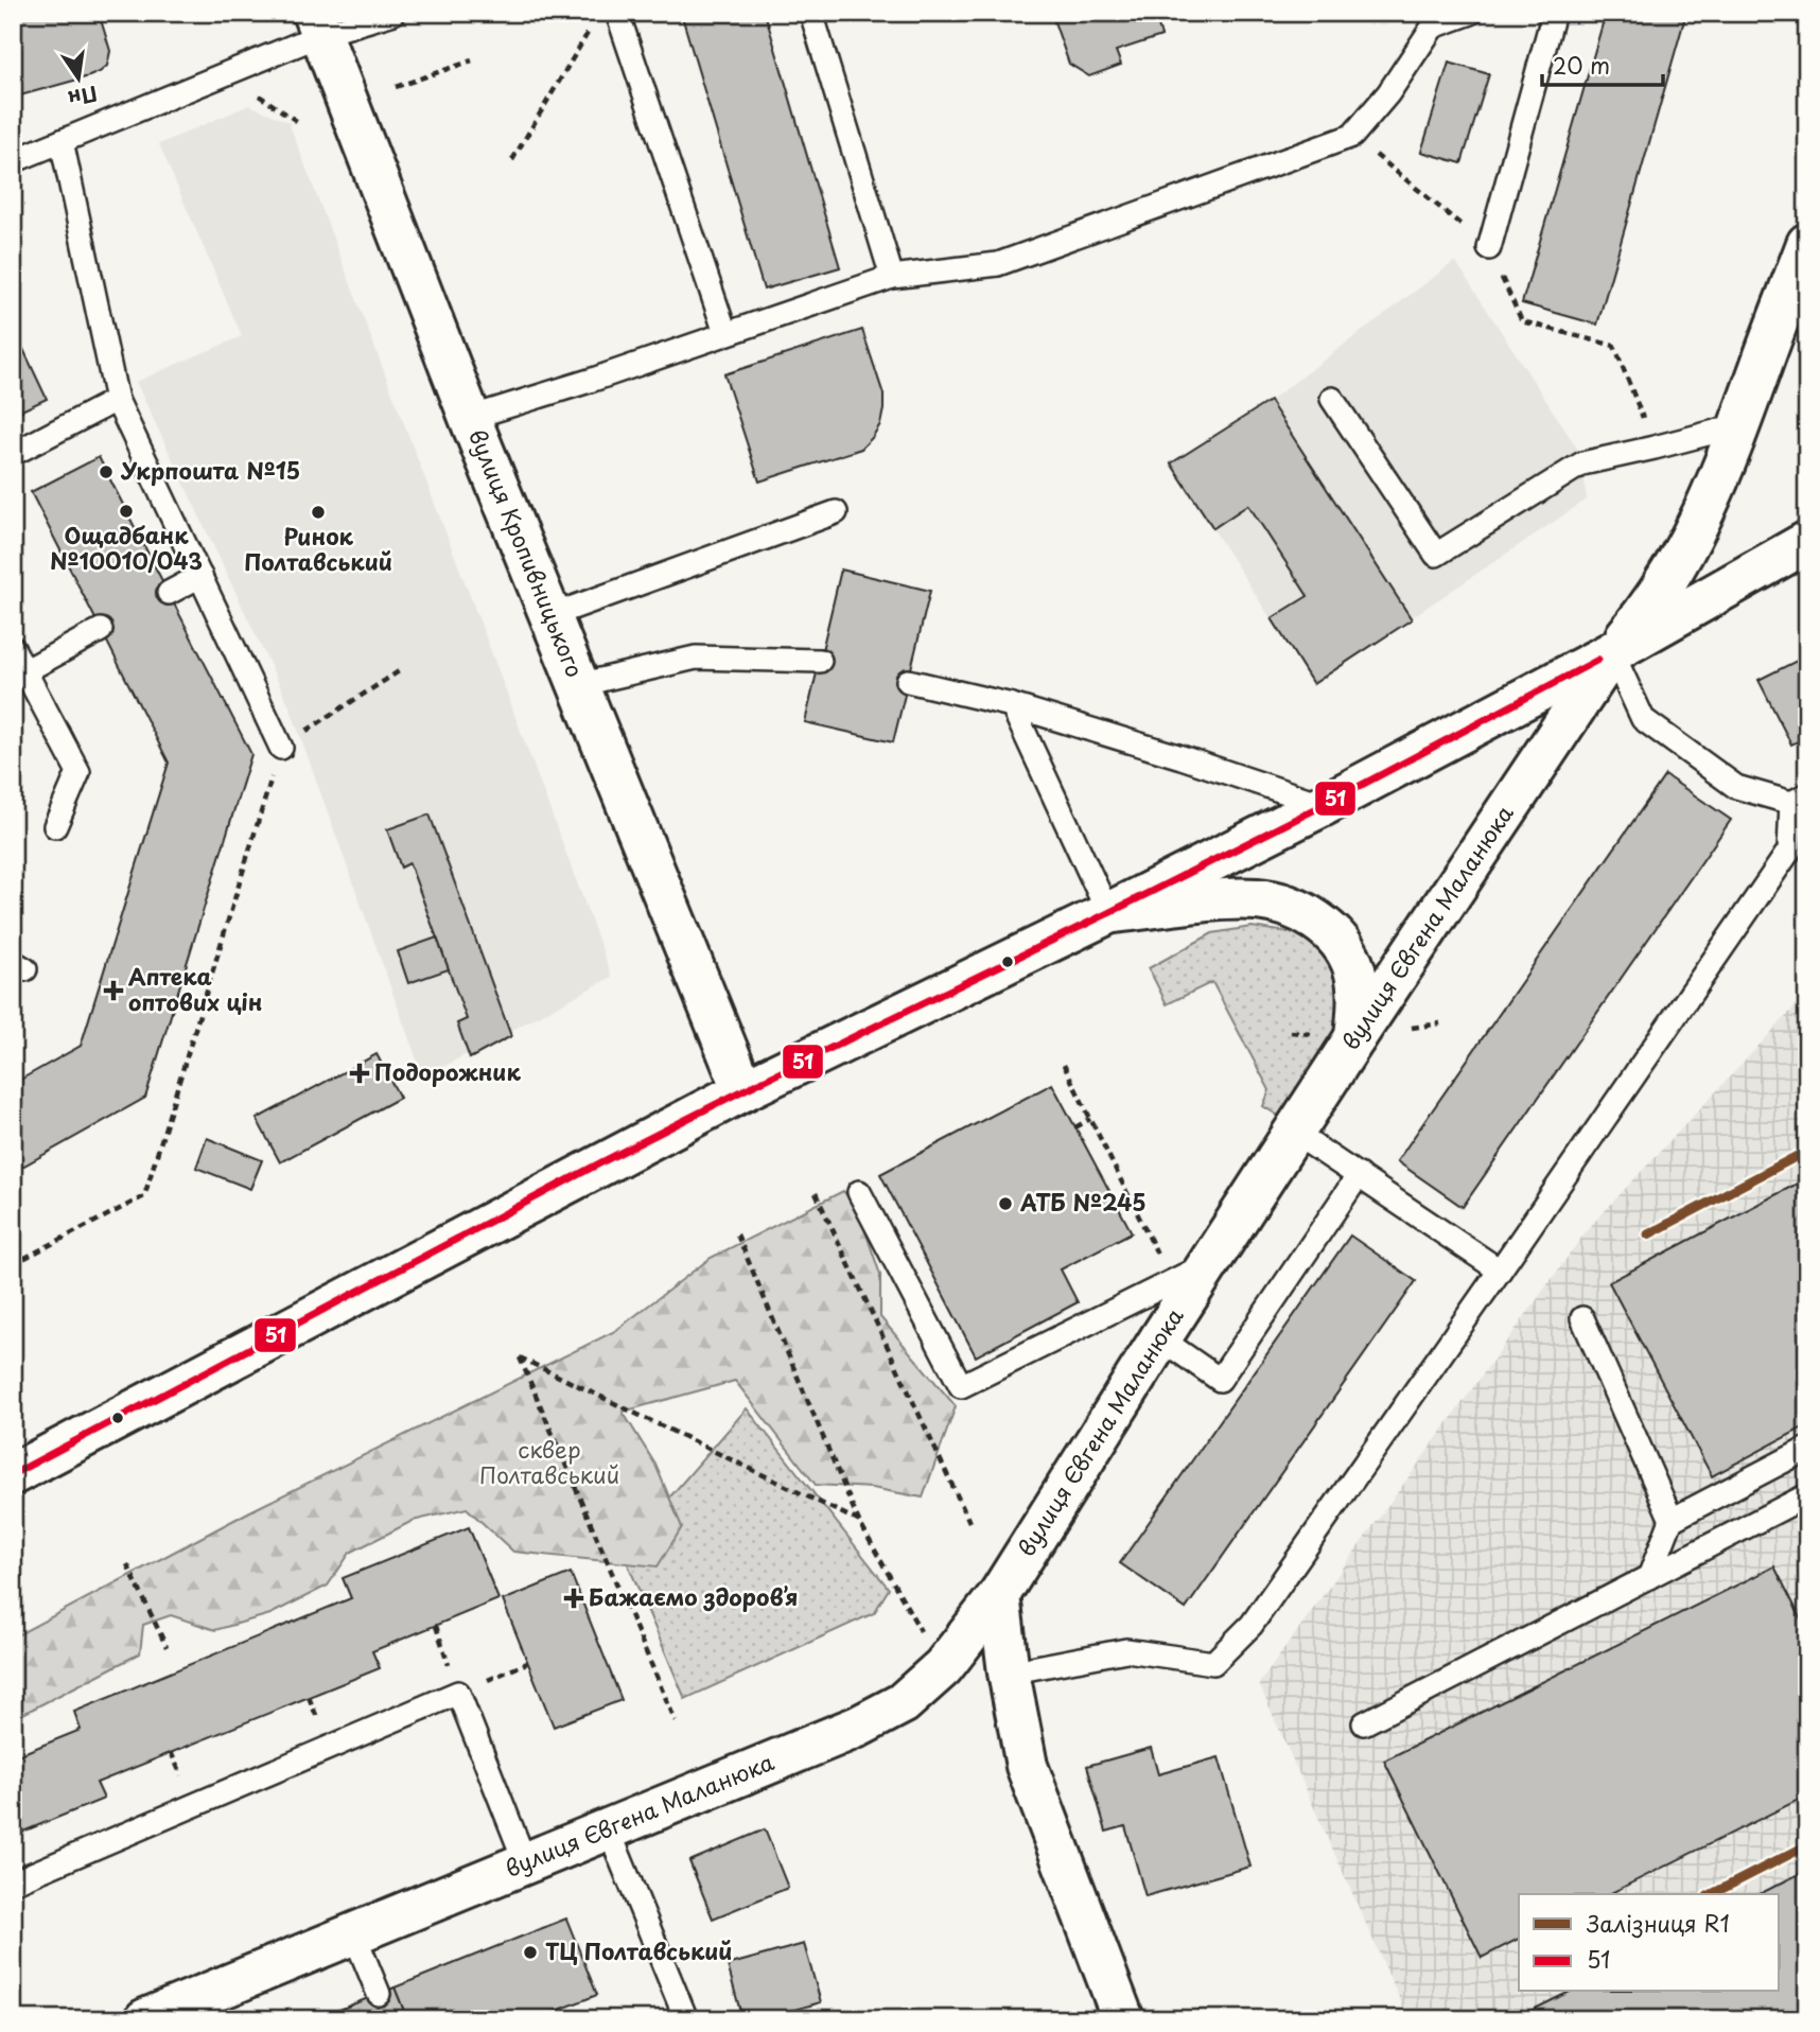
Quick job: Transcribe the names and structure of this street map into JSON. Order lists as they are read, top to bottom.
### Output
{
  "streets": {
    "main road": ["вулиця Кропивницького", "вулиця Євгена Маланюка"]
  },
  "parks": ["сквер Полтавський"],
  "places": {
    "other": [
      "Укрпошта №15",
      "Ощадбанк №10010/043",
      "Ринок Полтавський",
      "АТБ №245",
      "ТЦ Полтавський"
    ],
    "health": ["Аптека оптових цін", "Подорожник", "Бажаємо здоровʼя"]
  },
  "lines": ["transit line 51", "rail line R1"],
  "legend": ["Залізниця R1", "51"],
  "scale_bar": "20 m",
  "north": "bottom"
}
